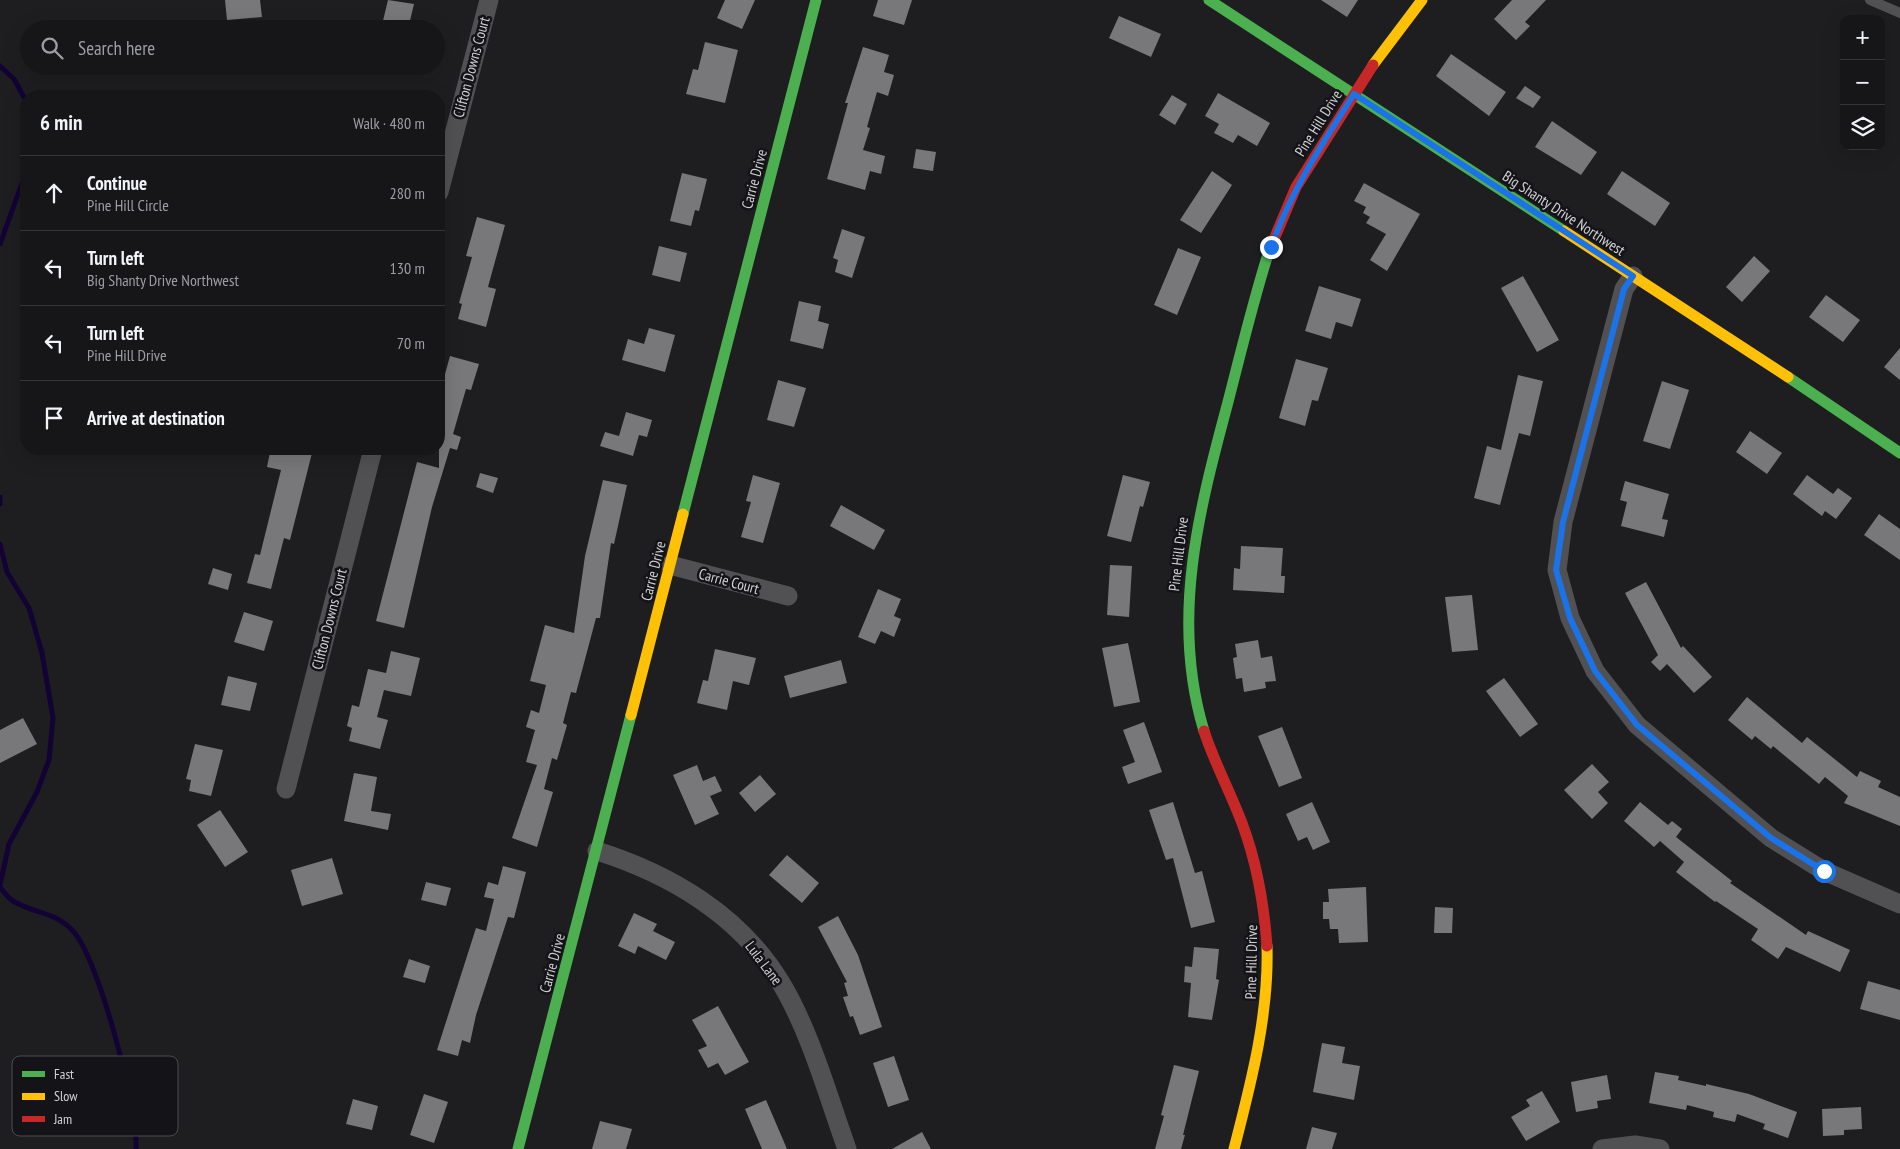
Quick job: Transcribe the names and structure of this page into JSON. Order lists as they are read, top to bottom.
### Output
{
  "streets": {
    "street": [
      "Clifton Downs Court",
      "Pine Hill Drive",
      "Carrie Drive",
      "Big Shanty Drive Northwest",
      "Carrie Court",
      "Lula Lane"
    ]
  },
  "crossings": [
    ["Pine Hill Drive", "Big Shanty Drive Northwest"],
    ["Carrie Drive", "Carrie Court"],
    ["Carrie Drive", "Lula Lane"]
  ],
  "legend": ["Fast", "Slow", "Jam"],
  "page": {
    "map_buttons": ["+", "−"],
    "search": "Search here",
    "heading": ["6 min", "Walk · 480 m"],
    "list": [
      ["Continue", "Pine Hill Circle", "280 m"],
      ["Turn left", "Big Shanty Drive Northwest", "130 m"],
      ["Turn left", "Pine Hill Drive", "70 m"],
      "Arrive at destination"
    ]
  }
}
